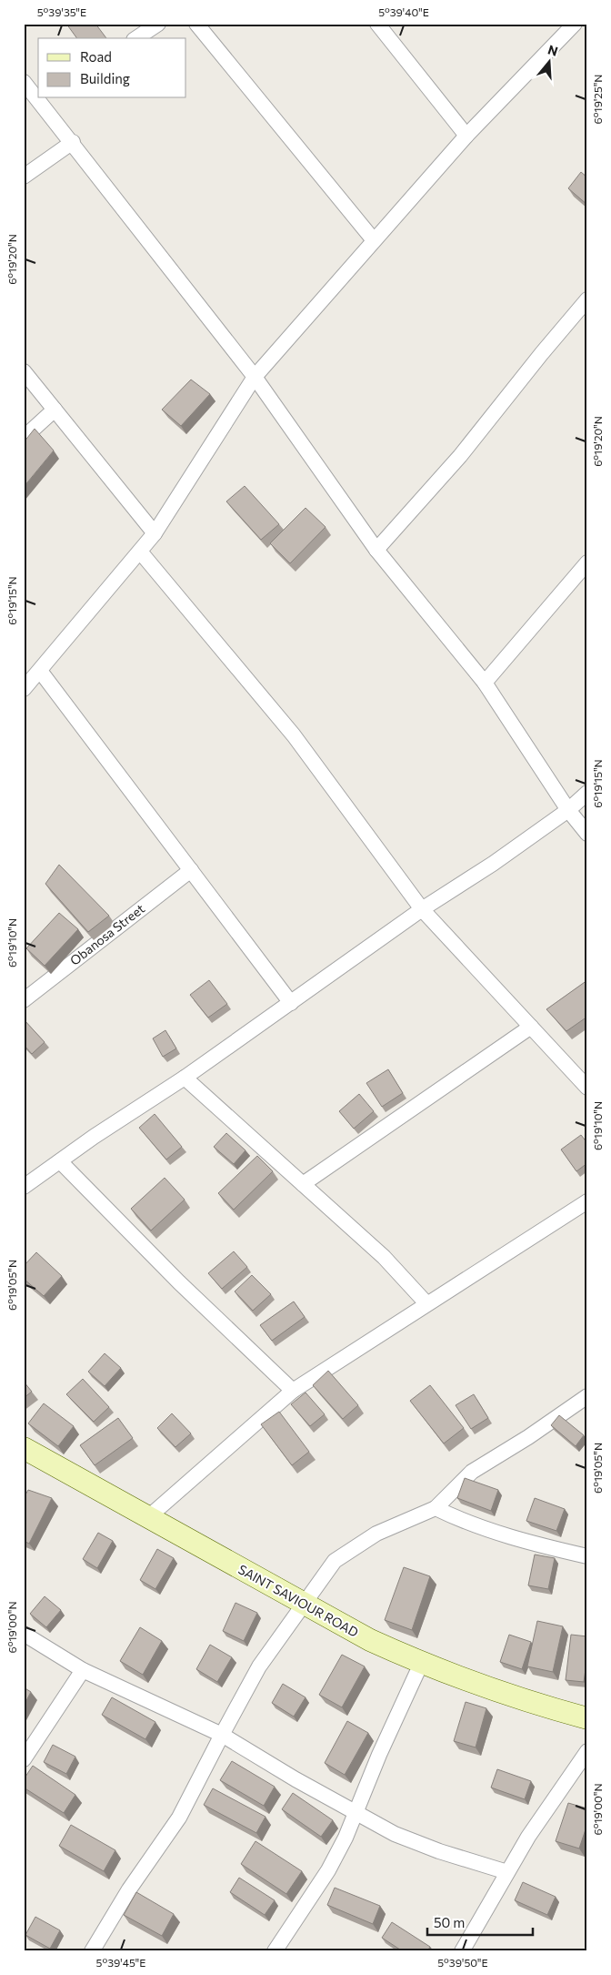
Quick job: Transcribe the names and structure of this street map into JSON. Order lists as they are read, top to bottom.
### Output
{
  "streets": {
    "street": ["Obanosa Street", "SAINT SAVIOUR ROAD"]
  },
  "legend": ["Road", "Building"],
  "scale_bar": "50 m",
  "north": "top",
  "coordinates": [
    "5°39'35\"E",
    "5°39'40\"E",
    "6°19'25\"N",
    "6°19'20\"N",
    "6°19'15\"N",
    "6°19'10\"N",
    "6°19'05\"N",
    "6°19'00\"N",
    "5°39'45\"E",
    "5°39'50\"E"
  ]
}
